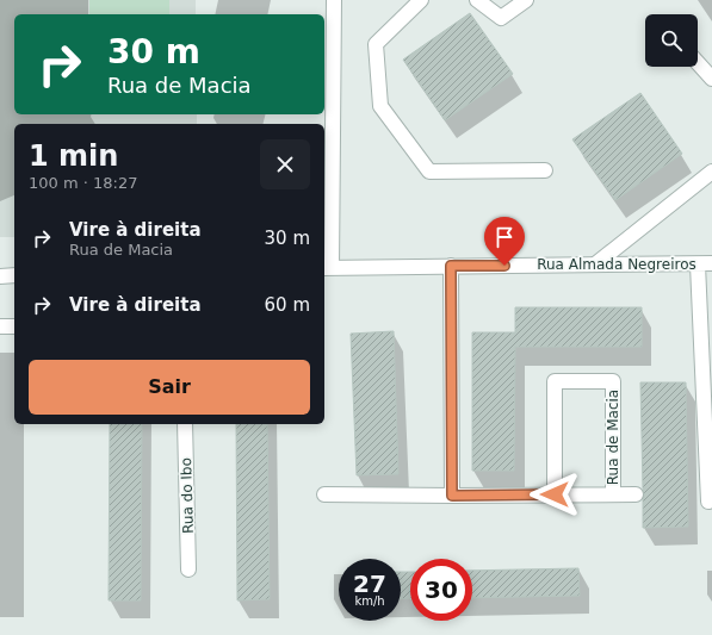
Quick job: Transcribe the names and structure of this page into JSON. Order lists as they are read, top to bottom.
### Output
{
  "streets": {
    "street": ["Rua Almada Negreiros", "Rua de Macia", "Rua do Ibo"]
  },
  "page": {
    "turn": ["30 m", "Rua de Macia"],
    "heading": ["1 min", "100 m · 18:27"],
    "list": [
      {
        "name": "Vire à direita",
        "note": "Rua de Macia",
        "value": "30 m"
      },
      {
        "name": "Vire à direita",
        "value": "60 m"
      }
    ],
    "buttons": "Sair",
    "speed": "27 km/h",
    "limit": "30"
  }
}
